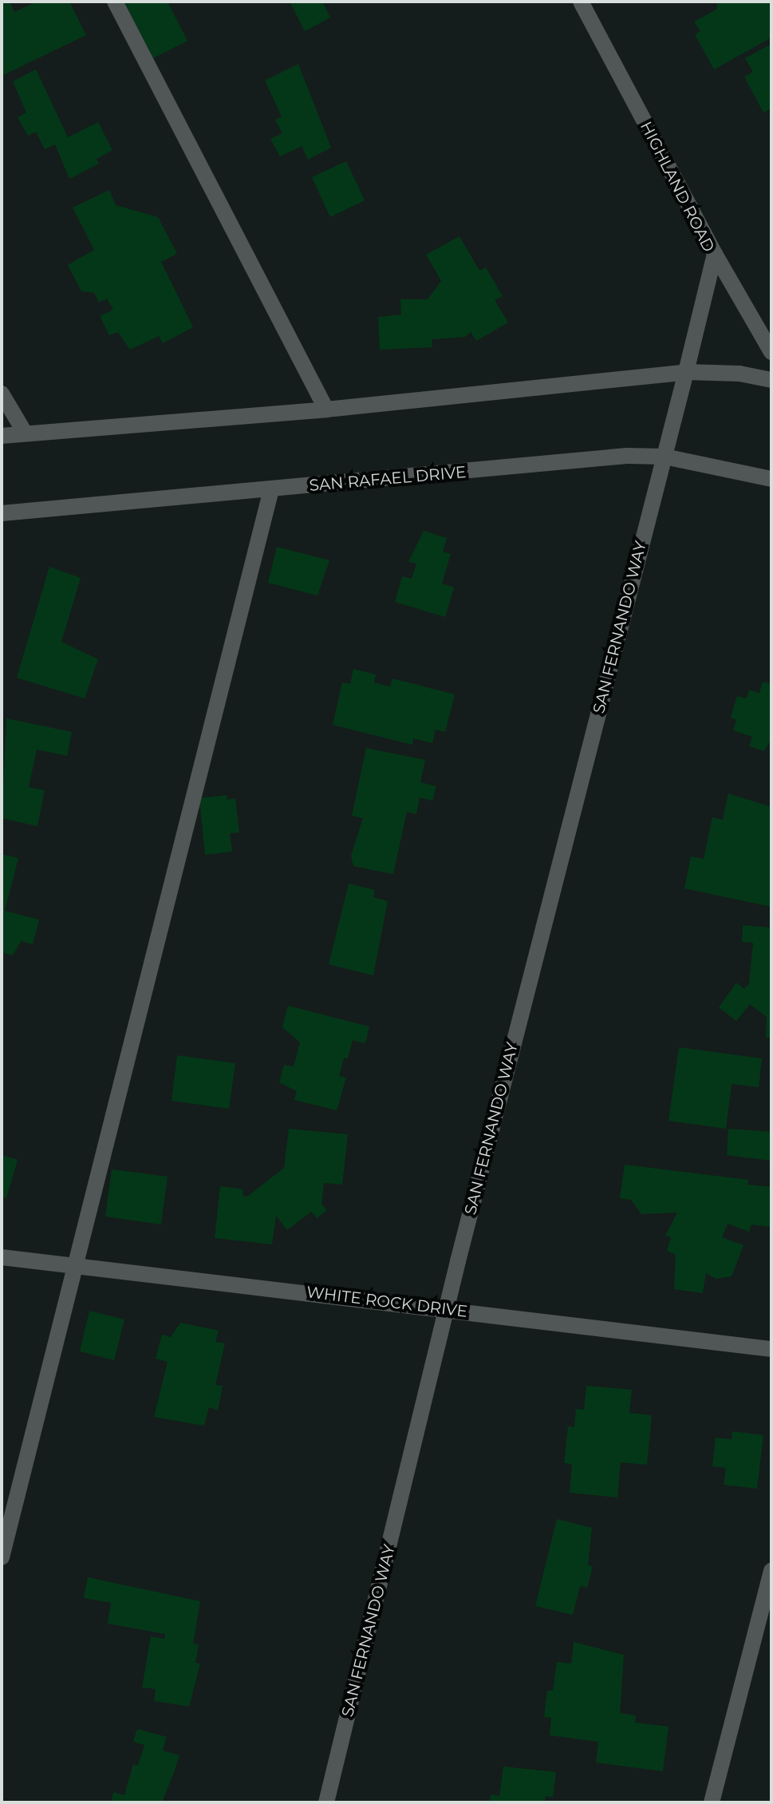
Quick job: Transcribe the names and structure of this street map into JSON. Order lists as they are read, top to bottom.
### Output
{
  "streets": {
    "street": [
      "HIGHLAND ROAD",
      "SAN RAFAEL DRIVE",
      "SAN FERNANDO WAY",
      "WHITE ROCK DRIVE"
    ]
  },
  "crossings": [
    ["HIGHLAND ROAD", "SAN RAFAEL DRIVE"],
    ["HIGHLAND ROAD", "SAN FERNANDO WAY"],
    ["SAN RAFAEL DRIVE", "SAN FERNANDO WAY"],
    ["SAN FERNANDO WAY", "WHITE ROCK DRIVE"]
  ]
}
